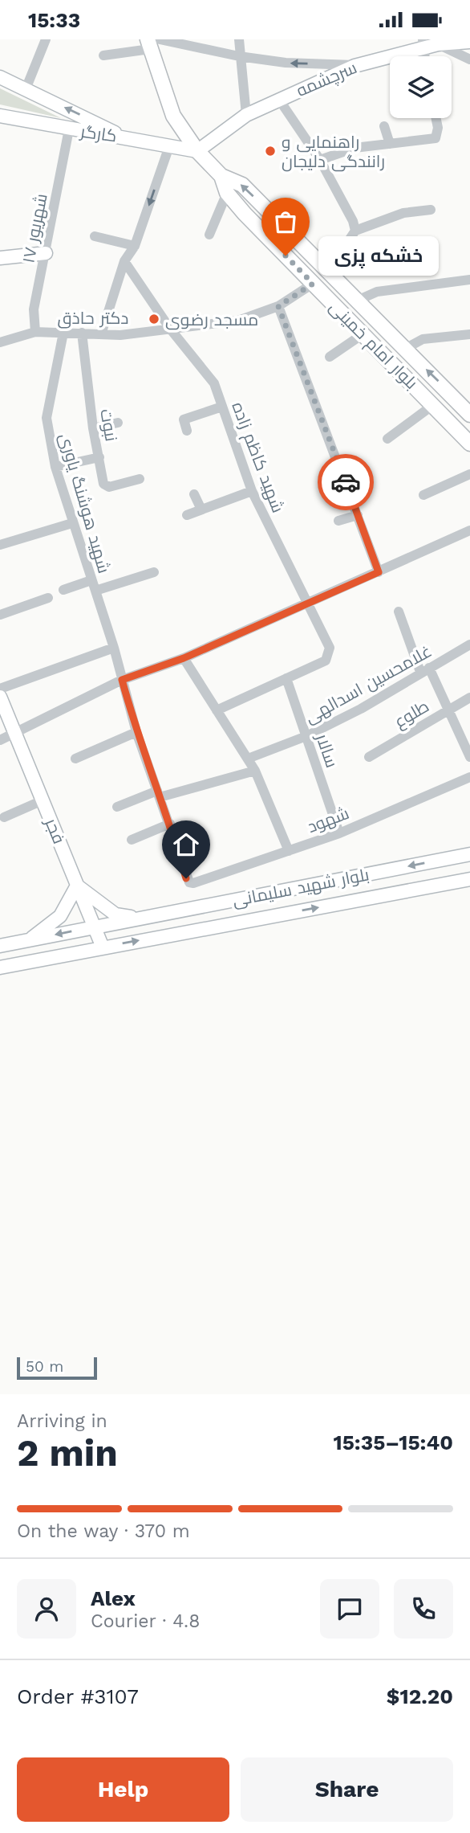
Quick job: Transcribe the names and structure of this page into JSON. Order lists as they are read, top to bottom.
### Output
{
  "streets": {
    "main road": [
      "سرچشمه",
      "کارگر",
      "بلوار امام خمینی",
      "فجر",
      "بلوار شهید سلیمانی"
    ],
    "street": [
      "۱۷ شهریور",
      "دکتر حاذق",
      "نبوت",
      "شهید کاظم زاده",
      "شهید هوشنگ یاوری",
      "غلامحسین اسدالهی",
      "طلوع",
      "سالار",
      "شهود"
    ]
  },
  "crossings": [
    ["سرچشمه", "کارگر"],
    ["کارگر", "۱۷ شهریور"],
    ["۱۷ شهریور", "دکتر حاذق"],
    ["دکتر حاذق", "بلوار امام خمینی"],
    ["دکتر حاذق", "نبوت"],
    ["دکتر حاذق", "شهید کاظم زاده"],
    ["دکتر حاذق", "شهید هوشنگ یاوری"],
    ["شهید کاظم زاده", "سالار"],
    ["شهید هوشنگ یاوری", "شهود"],
    ["غلامحسین اسدالهی", "سالار"],
    ["سالار", "شهود"],
    ["فجر", "بلوار شهید سلیمانی"]
  ],
  "places": ["راهنمایی و رانندگی دلیجان", "خشکه پزی", "مسجد رضوی"],
  "scale_bar": "50 m",
  "page": {
    "status": "15:33",
    "bubble": "خشکه پزی",
    "scale": "50 m",
    "heading": ["2 min", "Arriving in", "15:35–15:40"],
    "panel": [
      "Alex",
      "Courier · 4.8",
      "Order #3107",
      "$12.20"
    ],
    "bar": "On the way · 370 m",
    "buttons": ["Help", "Share"]
  }
}
